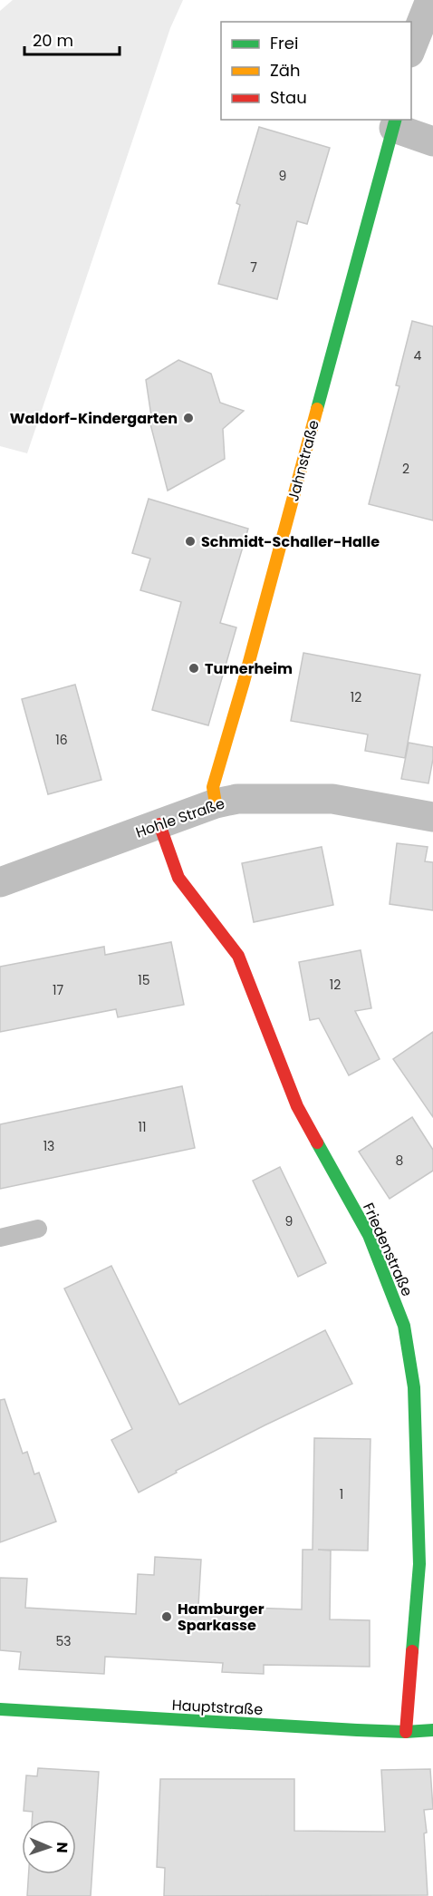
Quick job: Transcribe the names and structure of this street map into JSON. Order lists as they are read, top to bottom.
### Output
{
  "streets": {
    "street": [
      "Jahnstraße",
      "Hohle Straße",
      "Friedenstraße",
      "Hauptstraße"
    ]
  },
  "crossings": [
    ["Jahnstraße", "Hohle Straße"],
    ["Hohle Straße", "Friedenstraße"],
    ["Friedenstraße", "Hauptstraße"]
  ],
  "places": [
    "Waldorf-Kindergarten",
    "Schmidt-Schaller-Halle",
    "Turnerheim",
    "Hamburger Sparkasse"
  ],
  "house_numbers": [
    "9",
    "7",
    "4",
    "2",
    "12",
    "16",
    "15",
    "12",
    "17",
    "11",
    "13",
    "8",
    "9",
    "1",
    "53"
  ],
  "legend": ["Frei", "Zäh", "Stau"],
  "scale_bar": "20 m",
  "north": "right"
}
